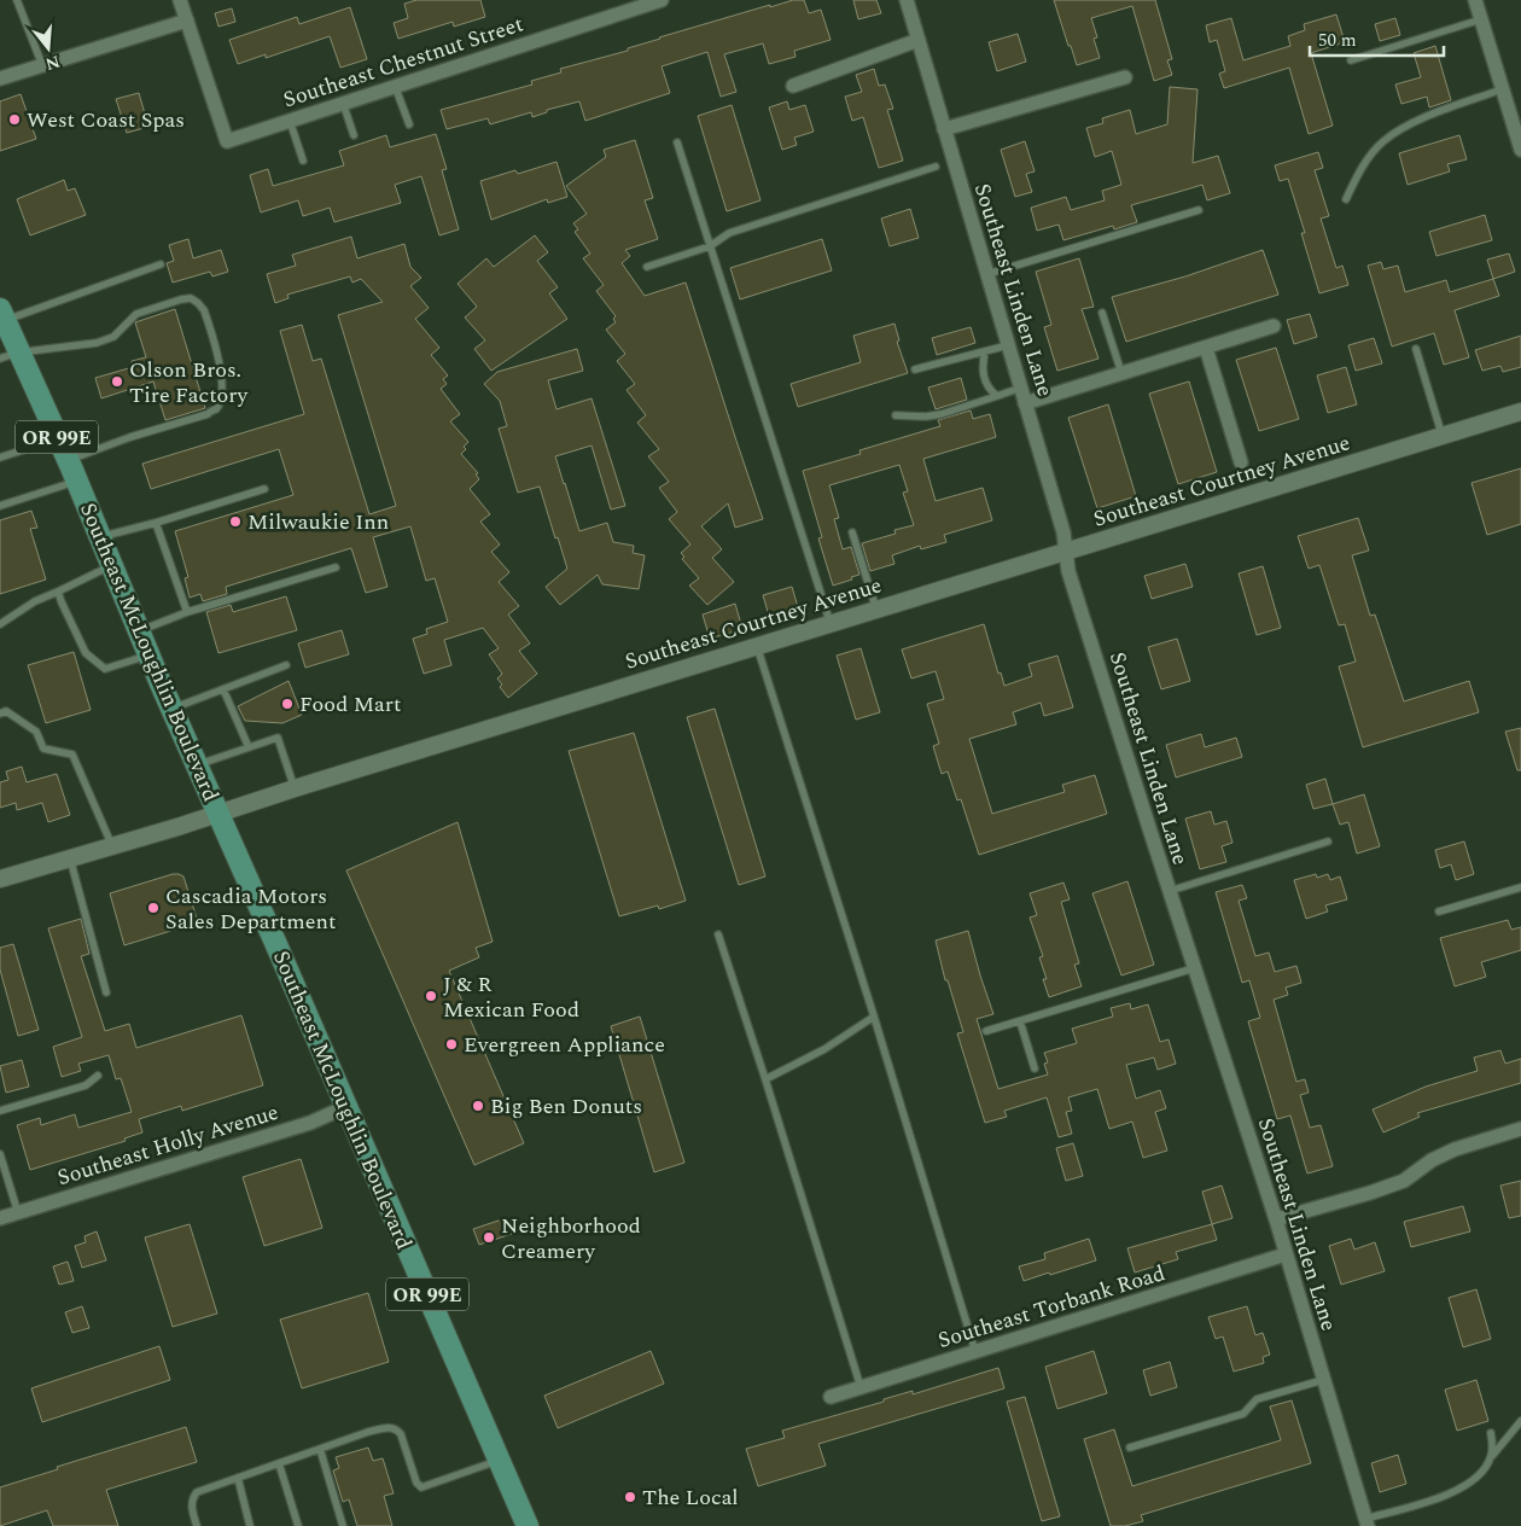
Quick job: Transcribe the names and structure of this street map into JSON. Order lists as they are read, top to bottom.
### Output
{
  "streets": {
    "main road": ["OR 99E", "Southeast McLoughlin Boulevard"],
    "street": [
      "Southeast Chestnut Street",
      "Southeast Linden Lane",
      "Southeast Courtney Avenue",
      "Southeast Holly Avenue",
      "Southeast Torbank Road"
    ]
  },
  "crossings": [
    ["Southeast Linden Lane", "Southeast Courtney Avenue"],
    ["Southeast Linden Lane", "Southeast Torbank Road"],
    ["Southeast Courtney Avenue", "Southeast McLoughlin Boulevard"],
    ["Southeast McLoughlin Boulevard", "Southeast Holly Avenue"]
  ],
  "places": [
    "West Coast Spas",
    "Olson Bros. Tire Factory",
    "Milwaukie Inn",
    "Food Mart",
    "Cascadia Motors Sales Department",
    "J & R Mexican Food",
    "Evergreen Appliance",
    "Big Ben Donuts",
    "Neighborhood Creamery",
    "The Local"
  ],
  "scale_bar": "50 m",
  "north": "bottom"
}
